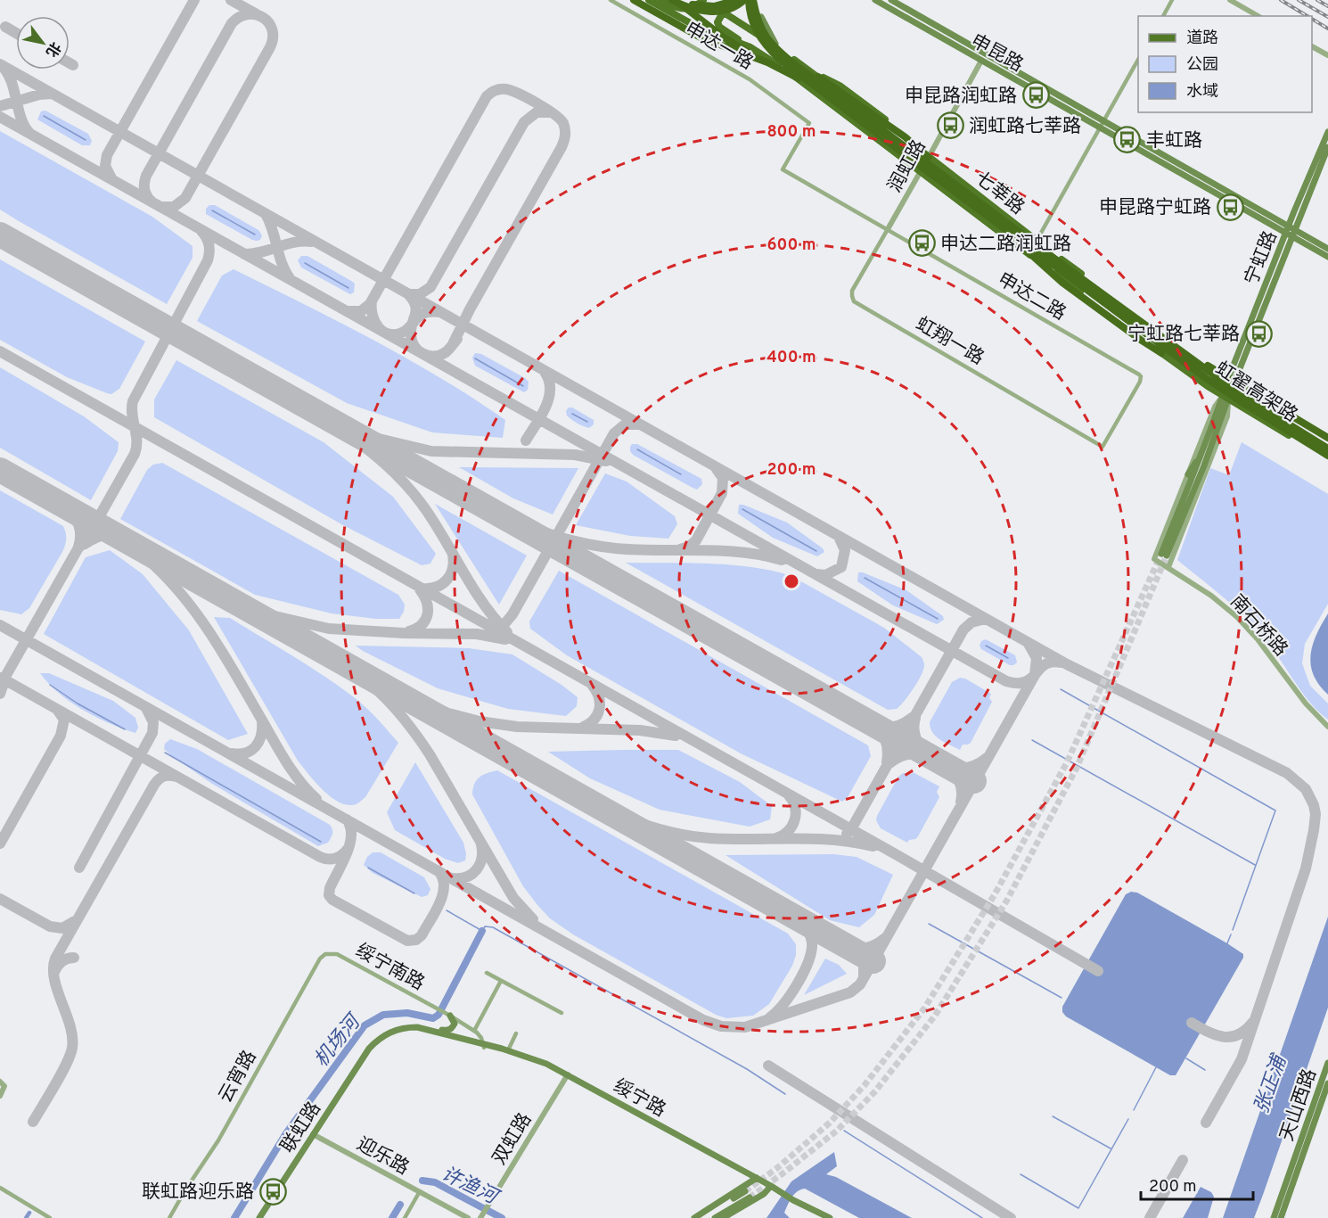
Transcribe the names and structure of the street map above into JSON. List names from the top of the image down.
{
  "streets": {
    "highway": ["虹翟高架路"],
    "main road": [
      "申昆路",
      "七莘路",
      "宁虹路",
      "绥宁路",
      "天山西路",
      "联虹路"
    ],
    "street": [
      "申达一路",
      "润虹路",
      "申达二路",
      "虹翔一路",
      "南石桥路",
      "绥宁南路",
      "云宵路",
      "双虹路",
      "迎乐路"
    ]
  },
  "crossings": [
    ["申达一路", "申达二路"],
    ["申昆路", "润虹路"],
    ["申昆路", "宁虹路"],
    ["润虹路", "七莘路"],
    ["润虹路", "申达二路"],
    ["润虹路", "虹翔一路"],
    ["七莘路", "宁虹路"],
    ["七莘路", "虹翟高架路"],
    ["宁虹路", "南石桥路"],
    ["申达二路", "虹翔一路"],
    ["绥宁南路", "云宵路"],
    ["绥宁南路", "绥宁路"],
    ["绥宁南路", "联虹路"],
    ["绥宁路", "联虹路"],
    ["绥宁路", "双虹路"],
    ["联虹路", "迎乐路"]
  ],
  "water": ["机场河", "张正浦", "许渔河"],
  "places": {
    "bus stop": [
      "申昆路润虹路",
      "润虹路七莘路",
      "丰虹路",
      "申昆路宁虹路",
      "申达二路润虹路",
      "宁虹路七莘路",
      "联虹路迎乐路"
    ]
  },
  "legend": ["道路", "公园", "水域"],
  "scale_bar": "200 m",
  "north": "bottom right",
  "rings": [
    "800 m",
    "600 m",
    "400 m",
    "200 m"
  ]
}
